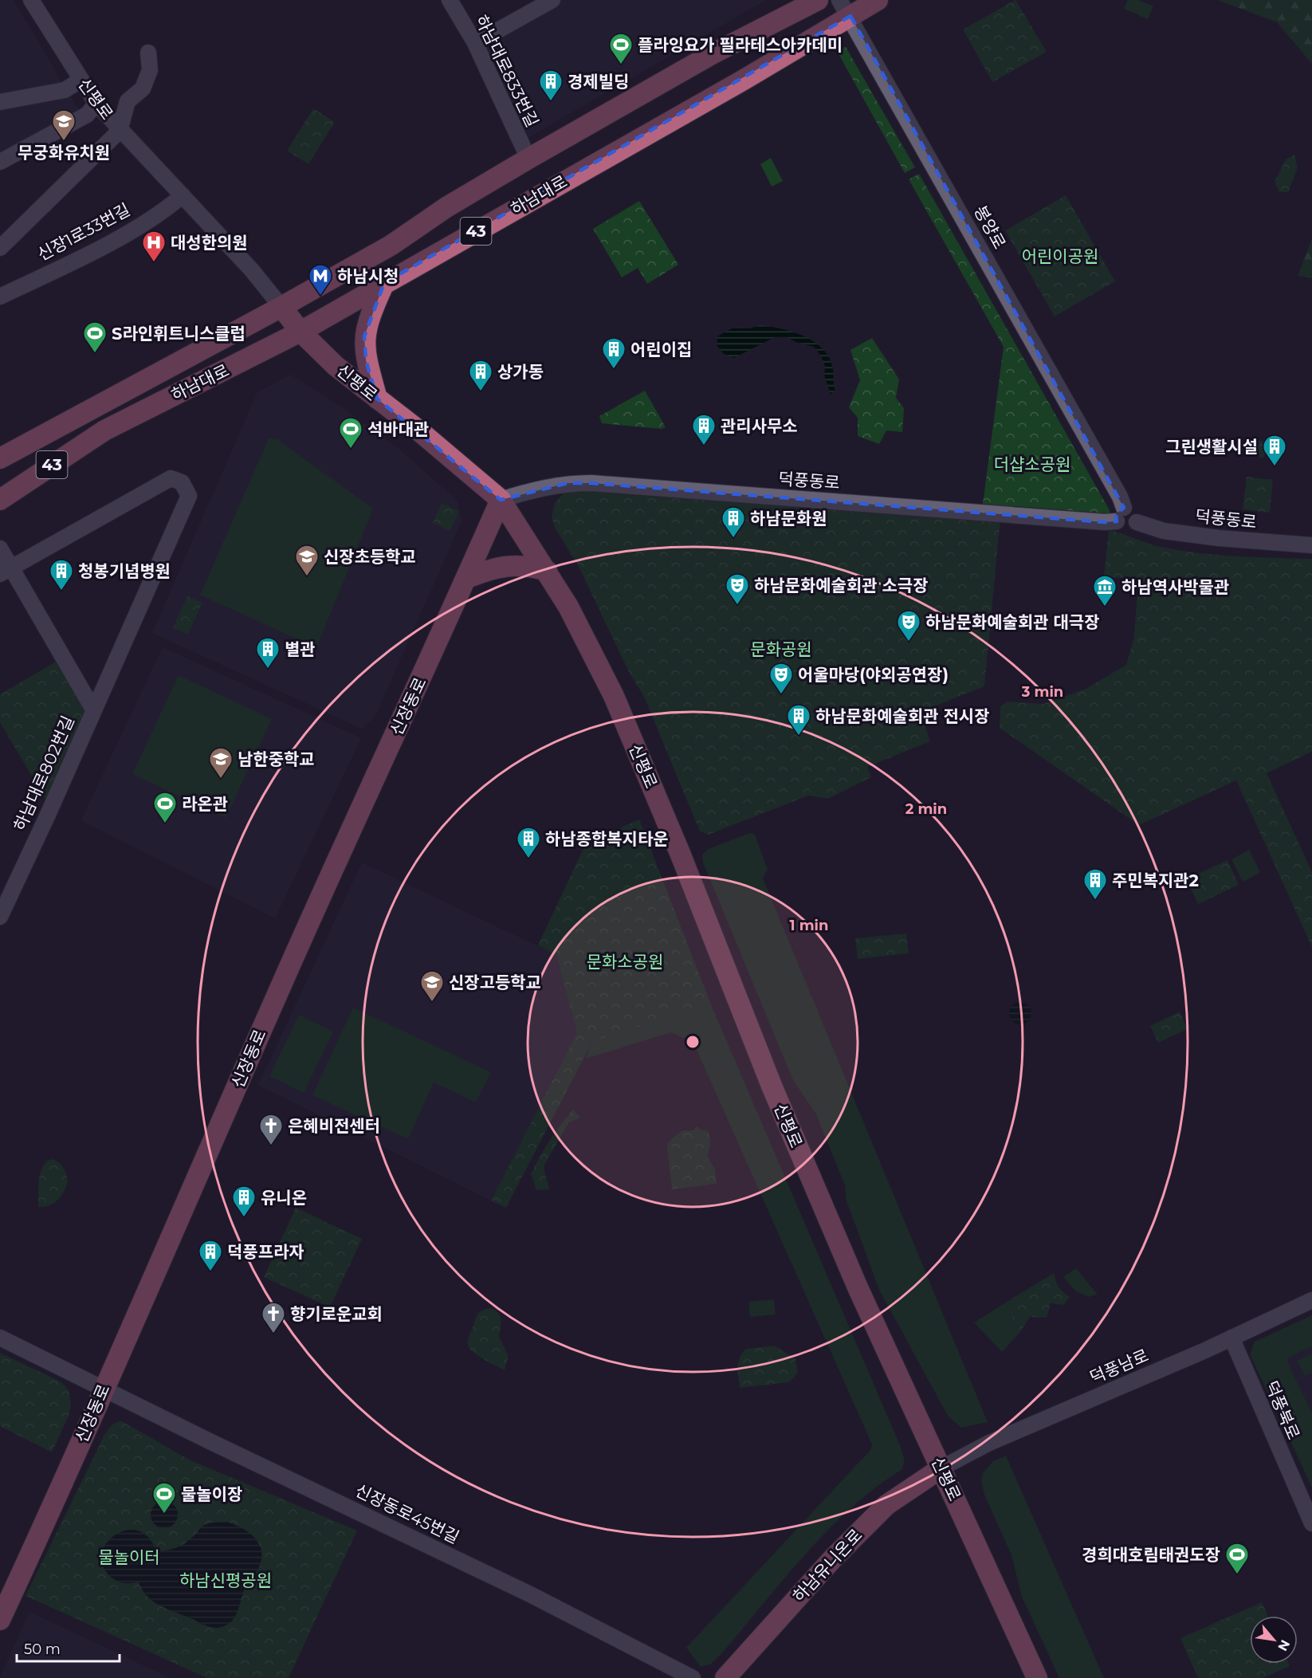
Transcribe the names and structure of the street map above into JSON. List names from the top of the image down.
{
  "streets": {
    "main road": [
      "신평로",
      "하남대로",
      "43",
      "신장동로",
      "하남유니온로"
    ],
    "street": [
      "하남대로833번길",
      "봉양로",
      "신장1로33번길",
      "덕풍동로",
      "하남대로802번길",
      "덕풍남로",
      "덕풍북로",
      "신장동로45번길"
    ]
  },
  "crossings": [
    ["하남대로833번길", "하남대로"],
    ["신평로", "하남대로"],
    ["신평로", "신장1로33번길"],
    ["신평로", "덕풍동로"],
    ["신평로", "신장동로"],
    ["신평로", "덕풍남로"],
    ["신평로", "하남유니온로"],
    ["하남대로", "봉양로"],
    ["봉양로", "덕풍동로"],
    ["덕풍동로", "신장동로"],
    ["신장동로", "신장동로45번길"],
    ["덕풍남로", "덕풍북로"],
    ["덕풍남로", "하남유니온로"]
  ],
  "parks": [
    "어린이공원",
    "더샵소공원",
    "문화공원",
    "문화소공원",
    "물놀이터",
    "하남신평공원"
  ],
  "places": {
    "sports": [
      "플라잉요가 필라테스아카데미",
      "S라인휘트니스클럽",
      "석바대관",
      "라온관",
      "물놀이장",
      "경희대호림태권도장"
    ],
    "building": [
      "경제빌딩",
      "어린이집",
      "상가동",
      "관리사무소",
      "그린생활시설",
      "하남문화원",
      "청봉기념병원",
      "별관",
      "하남문화예술회관 전시장",
      "하남종합복지타운",
      "주민복지관2",
      "유니온",
      "덕풍프라자"
    ],
    "school or university": [
      "무궁화유치원",
      "신장초등학교",
      "남한중학교",
      "신장고등학교"
    ],
    "hospital": ["대성한의원"],
    "metro station": ["하남시청"],
    "theatre": ["하남문화예술회관 소극장", "하남문화예술회관 대극장", "어울마당(야외공연장)"],
    "museum": ["하남역사박물관"],
    "church": ["은혜비전센터", "향기로운교회"]
  },
  "scale_bar": "50 m",
  "north": "bottom right",
  "rings": ["3 min", "2 min", "1 min"]
}
